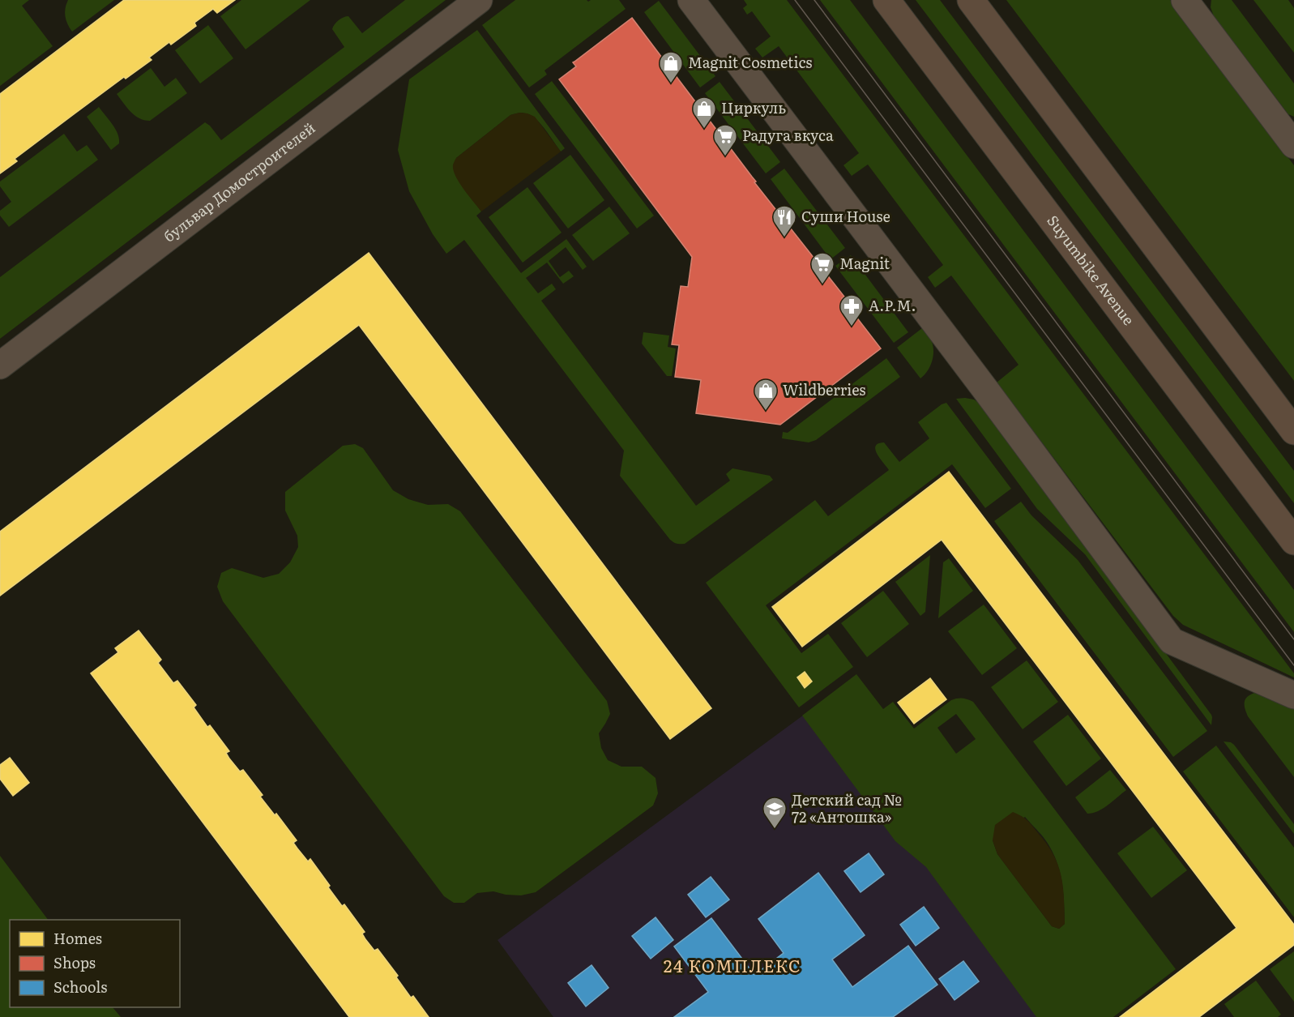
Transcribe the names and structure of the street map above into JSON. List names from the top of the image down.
{
  "streets": {
    "main road": ["Suyumbike Avenue"],
    "street": ["бульвар Домостроителей"]
  },
  "districts": ["24 КОМПЛЕКС"],
  "places": {
    "shop": ["Magnit Cosmetics", "Циркуль", "Wildberries"],
    "supermarket": ["Радуга вкуса", "Magnit"],
    "restaurant": ["Суши House"],
    "pharmacy": ["А.Р.М."],
    "school or university": ["Детский сад № 72 «Антошка»"]
  },
  "legend": ["Homes", "Shops", "Schools"]
}
